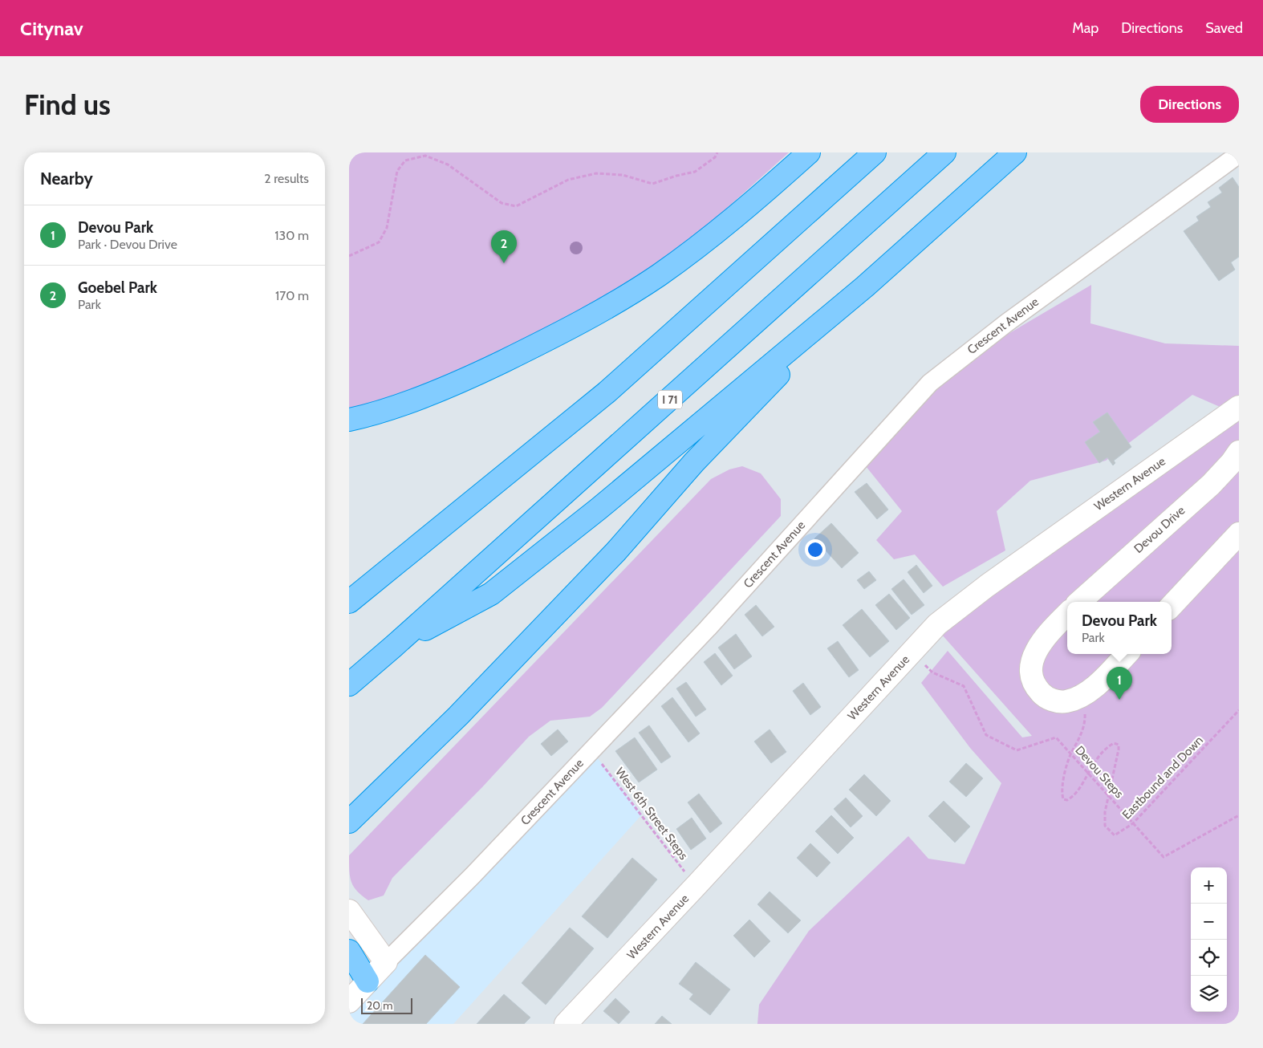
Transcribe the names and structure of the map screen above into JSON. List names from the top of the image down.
{
  "streets": {
    "highway": ["I 71"],
    "street": ["Crescent Avenue", "Western Avenue", "Devou Drive"],
    "path": ["Devou Steps", "Eastbound and Down", "West 6th Street Steps"]
  },
  "crossings": [
    ["Devou Steps", "Eastbound and Down"]
  ],
  "scale_bar": "20 m",
  "page": {
    "header": "Citynav",
    "nav": ["Map", "Directions", "Saved"],
    "buttons": "Directions",
    "title": "Find us",
    "heading": ["Nearby", "2 results"],
    "list": [
      {
        "mark": "1",
        "name": "Devou Park",
        "note": "Park · Devou Drive",
        "value": "130 m"
      },
      {
        "mark": "2",
        "name": "Goebel Park",
        "note": "Park",
        "value": "170 m"
      }
    ],
    "pins": ["2", "1"],
    "popup": ["Devou Park", "Park"],
    "map_buttons": ["+", "−"],
    "scale": "20 m"
  }
}
